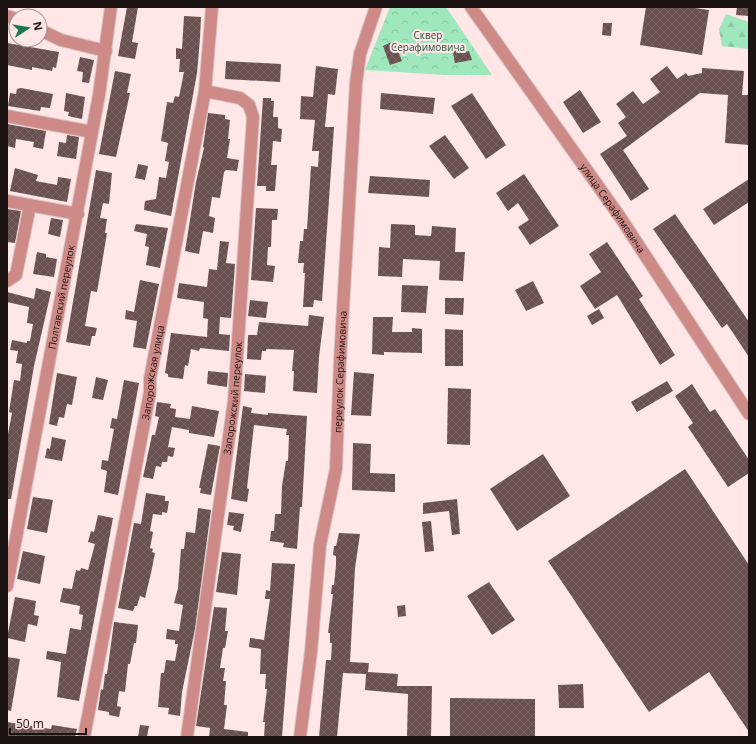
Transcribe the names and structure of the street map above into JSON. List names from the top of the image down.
{
  "streets": {
    "street": [
      "улица Серафимовича",
      "Полтавский переулок",
      "переулок Серафимовича",
      "Запорожская улица",
      "Запорожский переулок"
    ]
  },
  "crossings": [
    ["Запорожская улица", "Запорожский переулок"]
  ],
  "parks": ["Сквер Серафимовича"],
  "scale_bar": "50 m",
  "north": "right"
}
